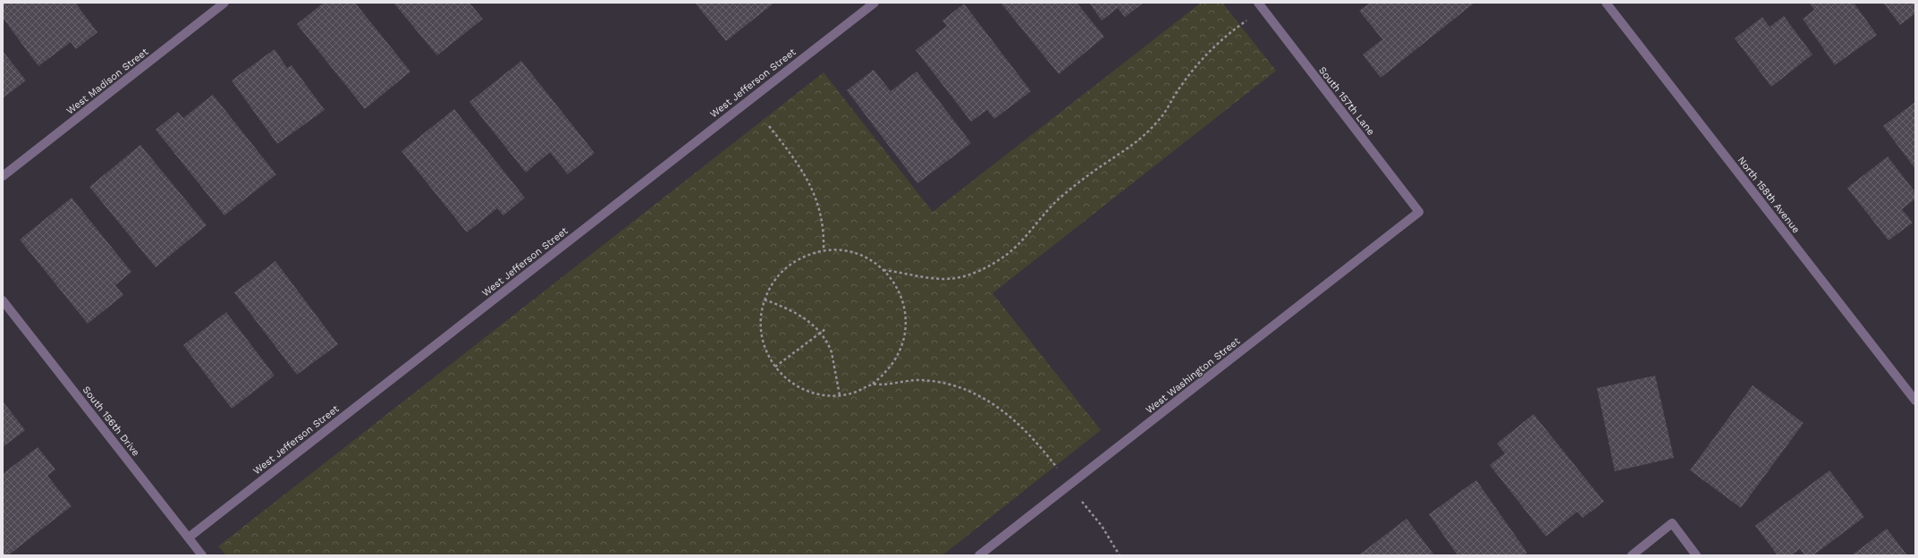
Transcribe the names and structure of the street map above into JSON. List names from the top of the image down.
{
  "streets": {
    "street": [
      "West Madison Street",
      "West Jefferson Street",
      "South 157th Lane",
      "North 158th Avenue",
      "West Washington Street",
      "South 156th Drive"
    ]
  },
  "crossings": [
    ["West Jefferson Street", "South 156th Drive"],
    ["South 157th Lane", "West Washington Street"]
  ]
}
